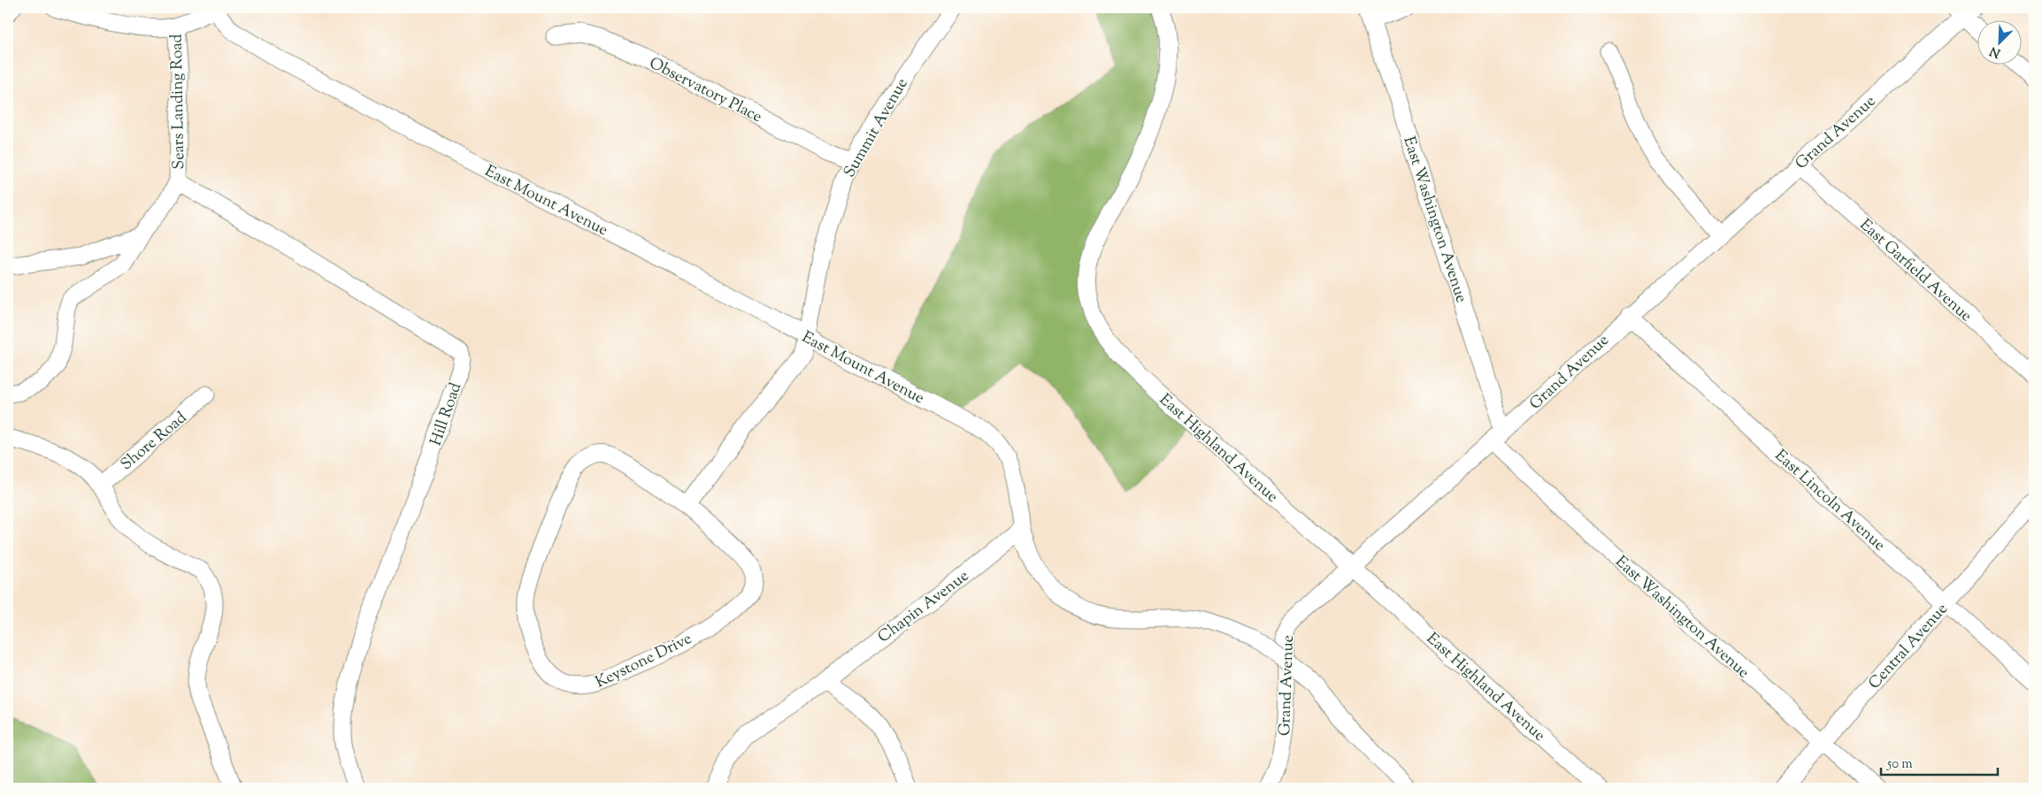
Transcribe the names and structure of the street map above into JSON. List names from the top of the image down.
{
  "streets": {
    "street": [
      "Observatory Place",
      "Sears Landing Road",
      "Summit Avenue",
      "Grand Avenue",
      "East Mount Avenue",
      "East Washington Avenue",
      "East Garfield Avenue",
      "Hill Road",
      "Shore Road",
      "East Highland Avenue",
      "East Lincoln Avenue",
      "Chapin Avenue",
      "Central Avenue",
      "Keystone Drive"
    ]
  },
  "crossings": [
    ["Observatory Place", "Summit Avenue"],
    ["Sears Landing Road", "Hill Road"],
    ["Summit Avenue", "East Mount Avenue"],
    ["Grand Avenue", "East Washington Avenue"],
    ["Grand Avenue", "East Garfield Avenue"],
    ["Grand Avenue", "East Highland Avenue"],
    ["Grand Avenue", "East Lincoln Avenue"],
    ["East Mount Avenue", "Chapin Avenue"],
    ["East Washington Avenue", "Central Avenue"],
    ["East Lincoln Avenue", "Central Avenue"]
  ],
  "scale_bar": "50 m",
  "north": "bottom left"
}
